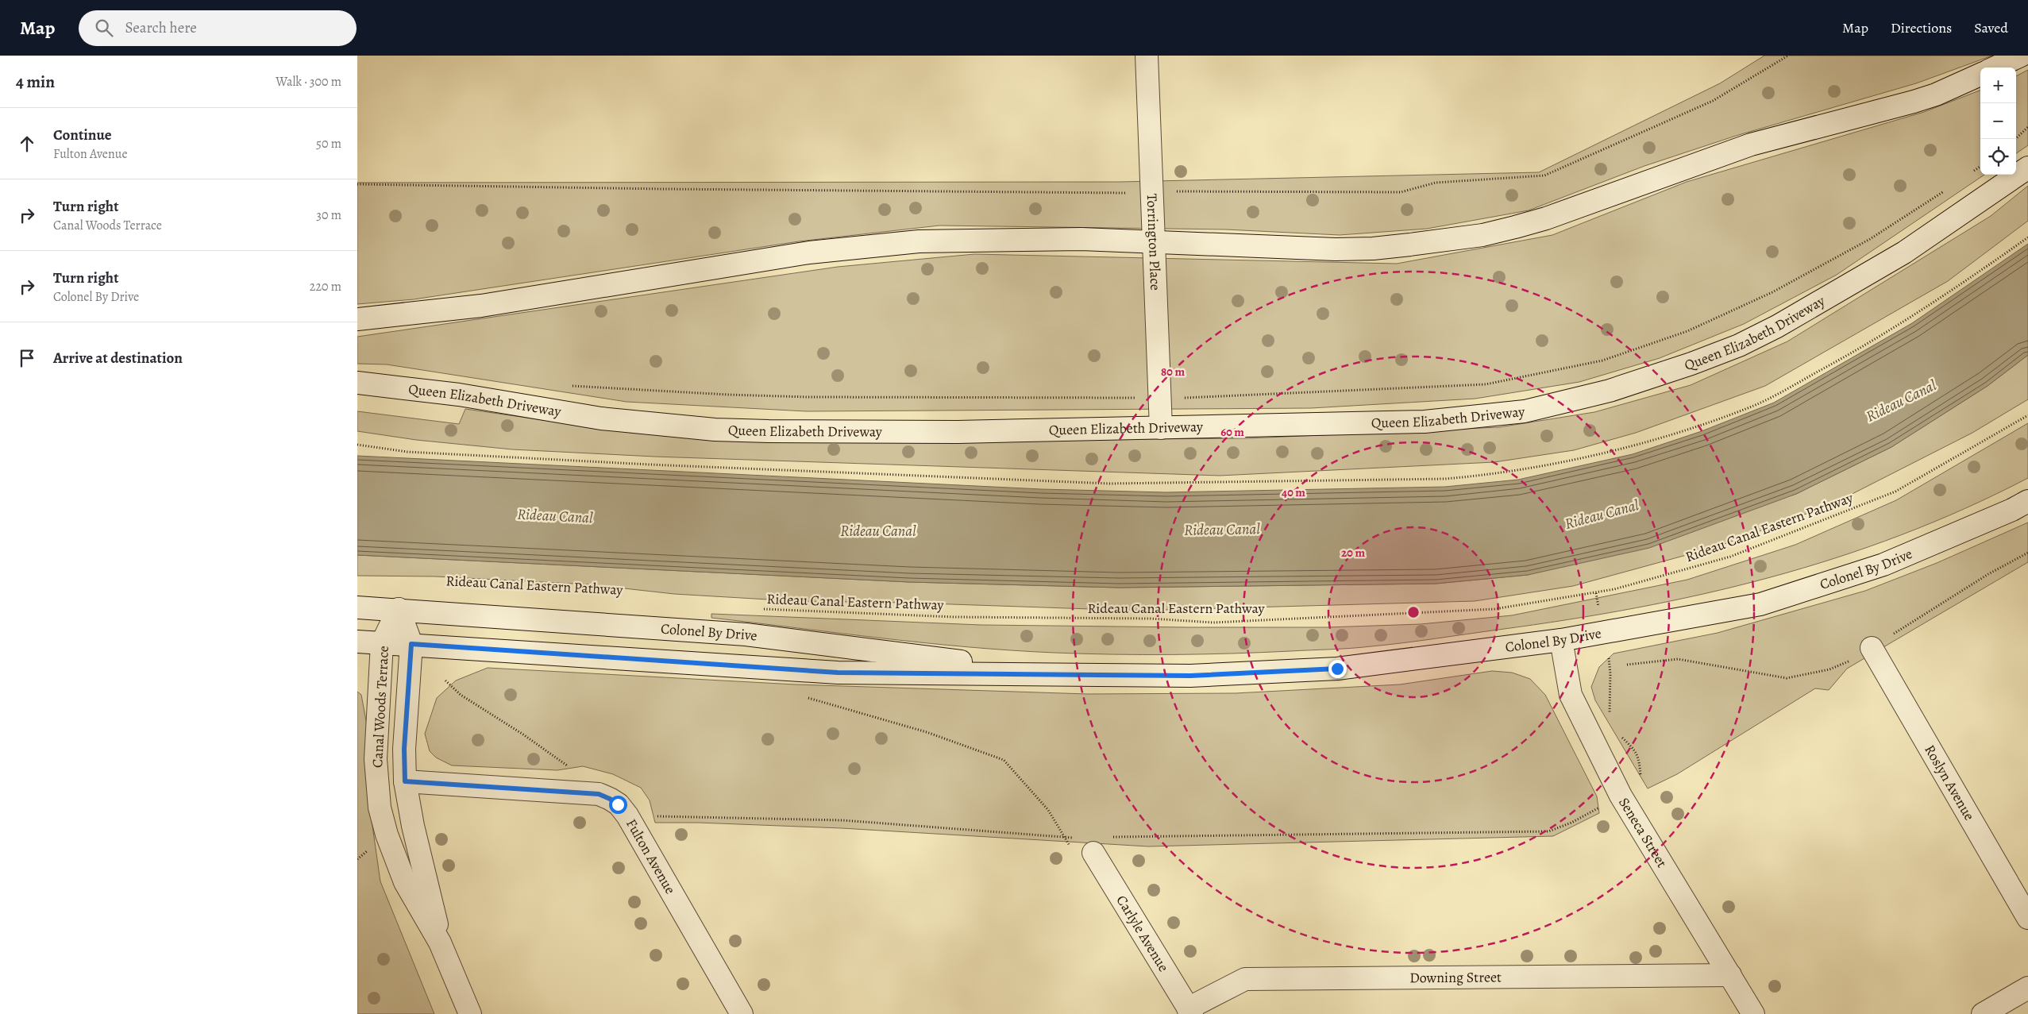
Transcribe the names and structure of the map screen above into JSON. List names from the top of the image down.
{
  "streets": {
    "main road": [
      "Torrington Place",
      "Queen Elizabeth Driveway",
      "Colonel By Drive",
      "Canal Woods Terrace",
      "Roslyn Avenue",
      "Seneca Street",
      "Fulton Avenue",
      "Carlyle Avenue",
      "Downing Street"
    ],
    "path": ["Rideau Canal Eastern Pathway"]
  },
  "crossings": [
    ["Torrington Place", "Queen Elizabeth Driveway"],
    ["Colonel By Drive", "Canal Woods Terrace"],
    ["Colonel By Drive", "Seneca Street"],
    ["Canal Woods Terrace", "Fulton Avenue"],
    ["Seneca Street", "Downing Street"],
    ["Carlyle Avenue", "Downing Street"]
  ],
  "water": ["Rideau Canal"],
  "page": {
    "header": "Map",
    "search": "Search here",
    "nav": ["Map", "Directions", "Saved"],
    "heading": ["4 min", "Walk · 300 m"],
    "map_buttons": ["+", "−"],
    "list": [
      ["Continue", "Fulton Avenue", "50 m"],
      ["Turn right", "Canal Woods Terrace", "30 m"],
      ["Turn right", "Colonel By Drive", "220 m"],
      "Arrive at destination"
    ]
  },
  "rings": [
    "80 m",
    "60 m",
    "40 m",
    "20 m"
  ]
}
